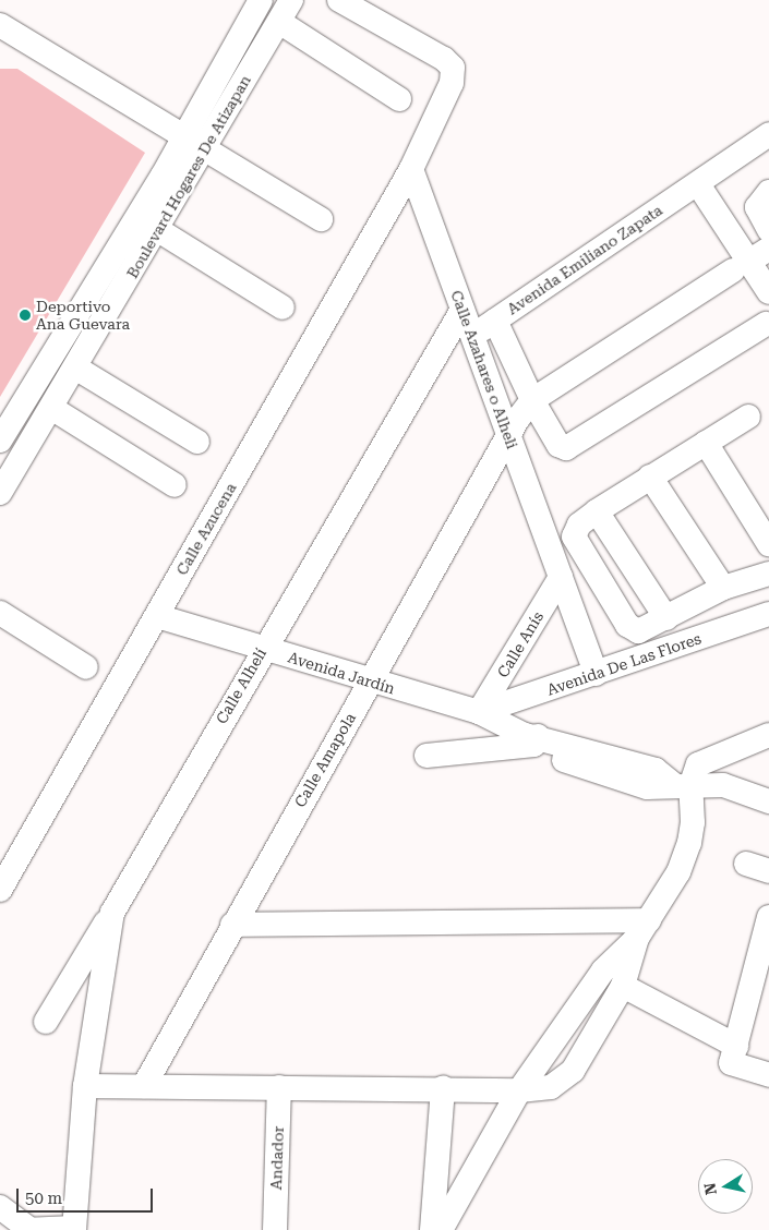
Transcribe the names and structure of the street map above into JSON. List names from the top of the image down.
{
  "streets": {
    "street": [
      "Boulevard Hogares De Atizapan",
      "Avenida Emiliano Zapata",
      "Calle Azahares o Alheli",
      "Calle Azucena",
      "Calle Anís",
      "Avenida De Las Flores",
      "Avenida Jardín",
      "Calle Alhelí",
      "Calle Amapola",
      "Andador"
    ]
  },
  "crossings": [
    ["Avenida Emiliano Zapata", "Calle Azahares o Alheli"],
    ["Calle Azahares o Alheli", "Calle Azucena"],
    ["Calle Azahares o Alheli", "Calle Anís"],
    ["Calle Azahares o Alheli", "Avenida De Las Flores"],
    ["Calle Azahares o Alheli", "Calle Alhelí"],
    ["Calle Azahares o Alheli", "Calle Amapola"],
    ["Calle Azucena", "Avenida Jardín"],
    ["Calle Anís", "Avenida De Las Flores"],
    ["Calle Anís", "Avenida Jardín"],
    ["Avenida De Las Flores", "Avenida Jardín"],
    ["Avenida Jardín", "Calle Alhelí"],
    ["Avenida Jardín", "Calle Amapola"]
  ],
  "places": ["Deportivo Ana Guevara"],
  "scale_bar": "50 m",
  "north": "left"
}
